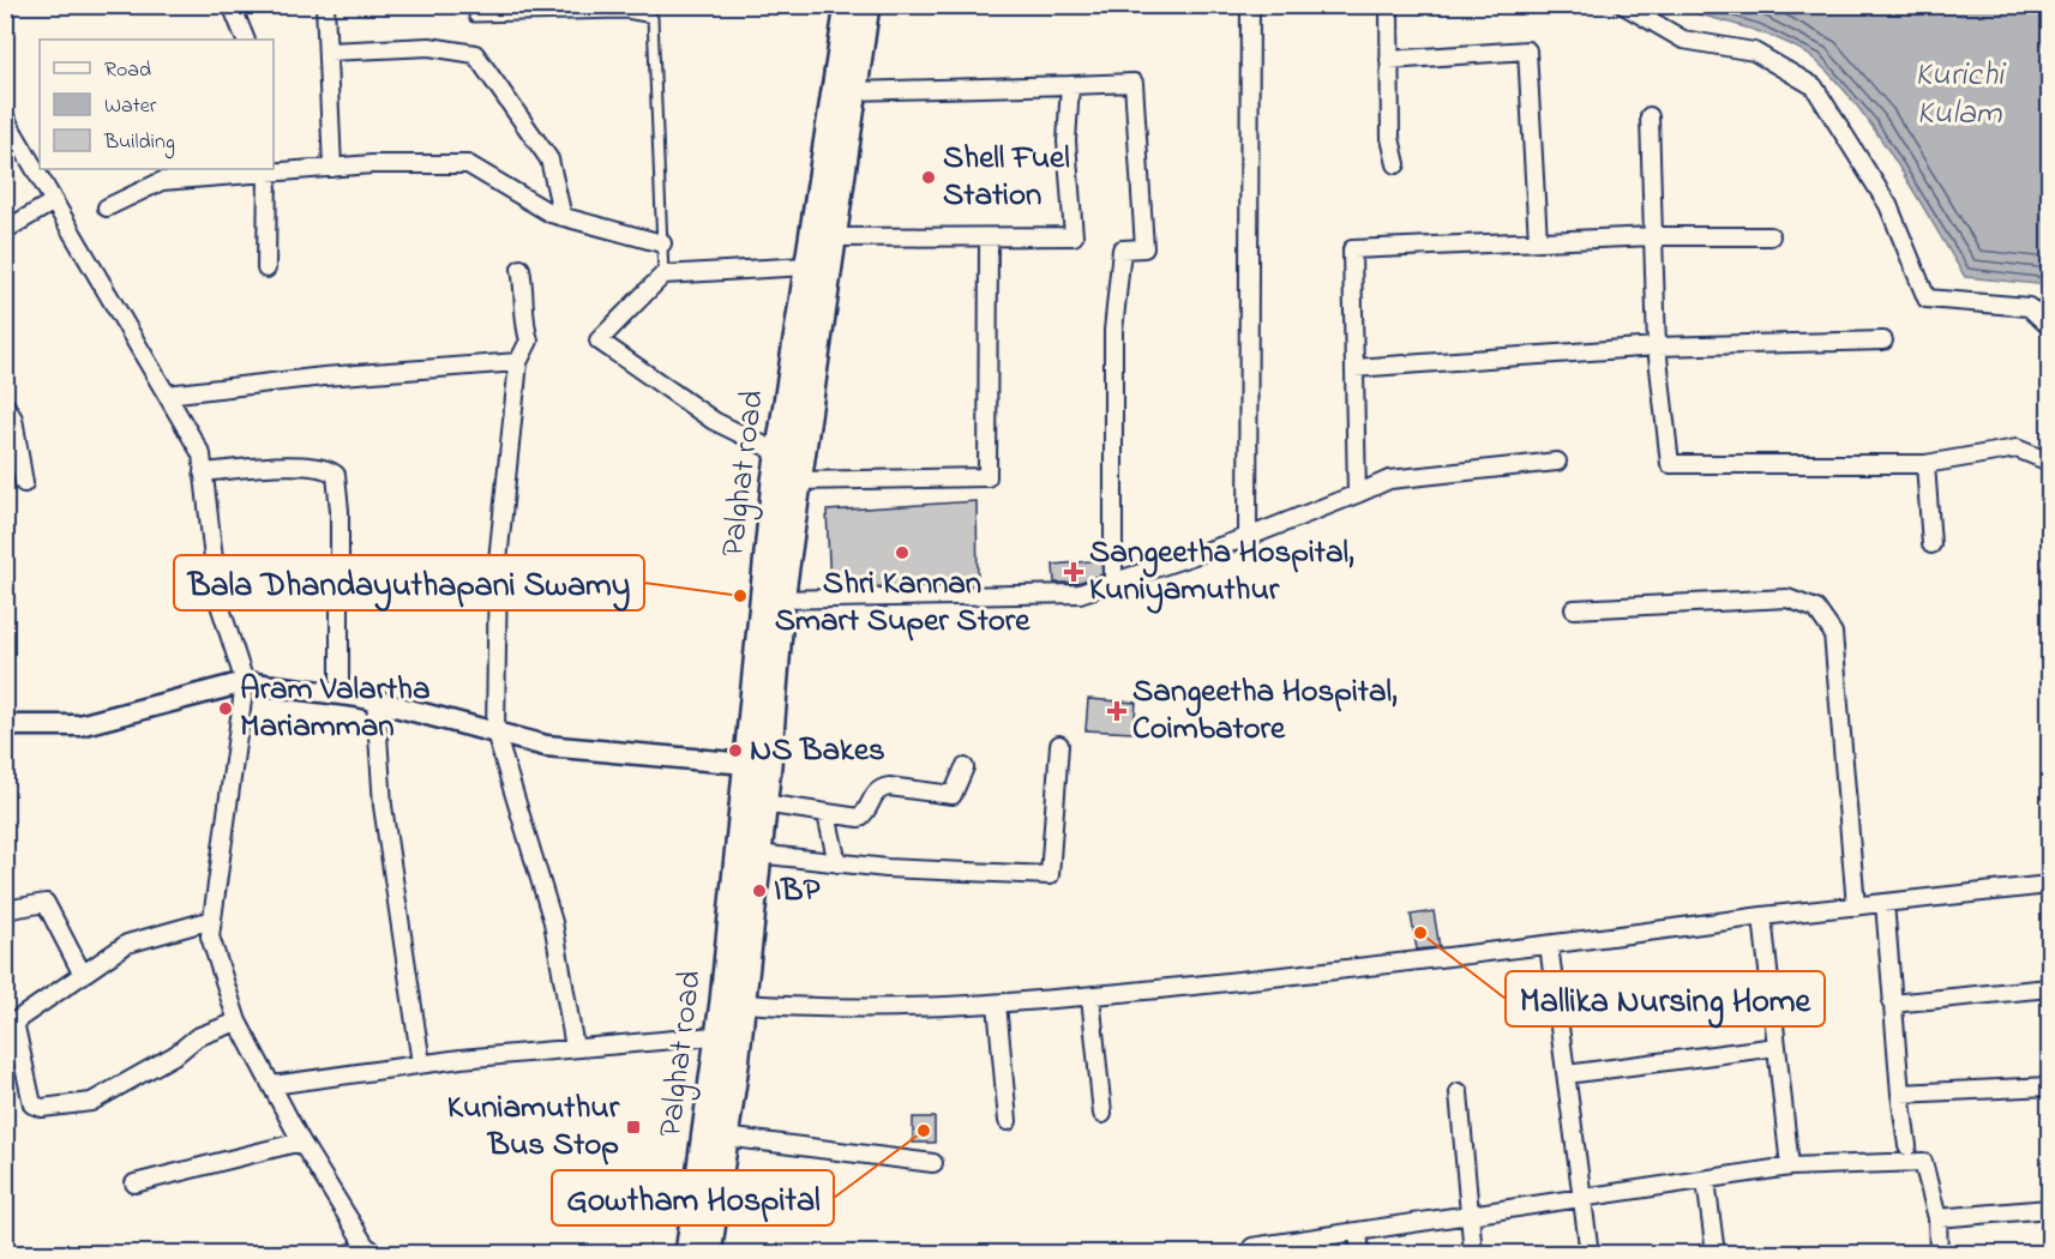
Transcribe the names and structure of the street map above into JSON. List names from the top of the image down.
{
  "streets": {
    "main road": ["Palghat road"]
  },
  "water": ["Kurichi Kulam"],
  "places": {
    "other": [
      "Shell Fuel Station",
      "Shri Kannan Smart Super Store",
      "Bala Dhandayuthapani Swamy",
      "Aram Valartha Mariamman",
      "NS Bakes",
      "IBP",
      "Mallika Nursing Home",
      "Gowtham Hospital"
    ],
    "health": ["Sangeetha Hospital, Kuniyamuthur", "Sangeetha Hospital, Coimbatore"],
    "transit": ["Kuniamuthur Bus Stop"]
  },
  "legend": ["Road", "Water", "Building"]
}
